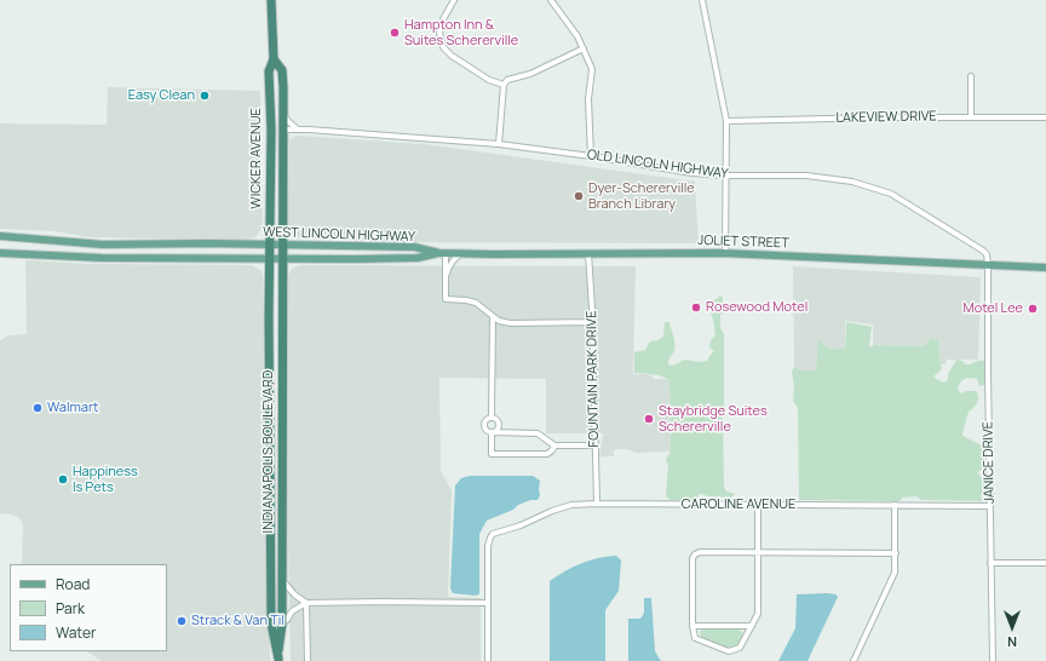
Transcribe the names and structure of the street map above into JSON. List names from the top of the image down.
{
  "streets": {
    "highway": ["WICKER AVENUE", "INDIANAPOLIS BOULEVARD"],
    "main road": ["WEST LINCOLN HIGHWAY", "JOLIET STREET"],
    "street": [
      "LAKEVIEW DRIVE",
      "OLD LINCOLN HIGHWAY",
      "FOUNTAIN PARK DRIVE",
      "JANICE DRIVE",
      "CAROLINE AVENUE"
    ]
  },
  "crossings": [
    ["WICKER AVENUE", "OLD LINCOLN HIGHWAY"],
    ["WICKER AVENUE", "WEST LINCOLN HIGHWAY"],
    ["WICKER AVENUE", "INDIANAPOLIS BOULEVARD"],
    ["OLD LINCOLN HIGHWAY", "JOLIET STREET"],
    ["OLD LINCOLN HIGHWAY", "JANICE DRIVE"],
    ["WEST LINCOLN HIGHWAY", "JOLIET STREET"],
    ["WEST LINCOLN HIGHWAY", "INDIANAPOLIS BOULEVARD"],
    ["JOLIET STREET", "FOUNTAIN PARK DRIVE"],
    ["JOLIET STREET", "JANICE DRIVE"],
    ["FOUNTAIN PARK DRIVE", "CAROLINE AVENUE"],
    ["JANICE DRIVE", "CAROLINE AVENUE"]
  ],
  "places": [
    "Hampton Inn & Suites Schererville",
    "Easy Clean",
    "Dyer-Schererville Branch Library",
    "Rosewood Motel",
    "Motel Lee",
    "Walmart",
    "Staybridge Suites Schererville",
    "Happiness Is Pets",
    "Strack & Van Til"
  ],
  "legend": ["Road", "Park", "Water"],
  "north": "bottom"
}
